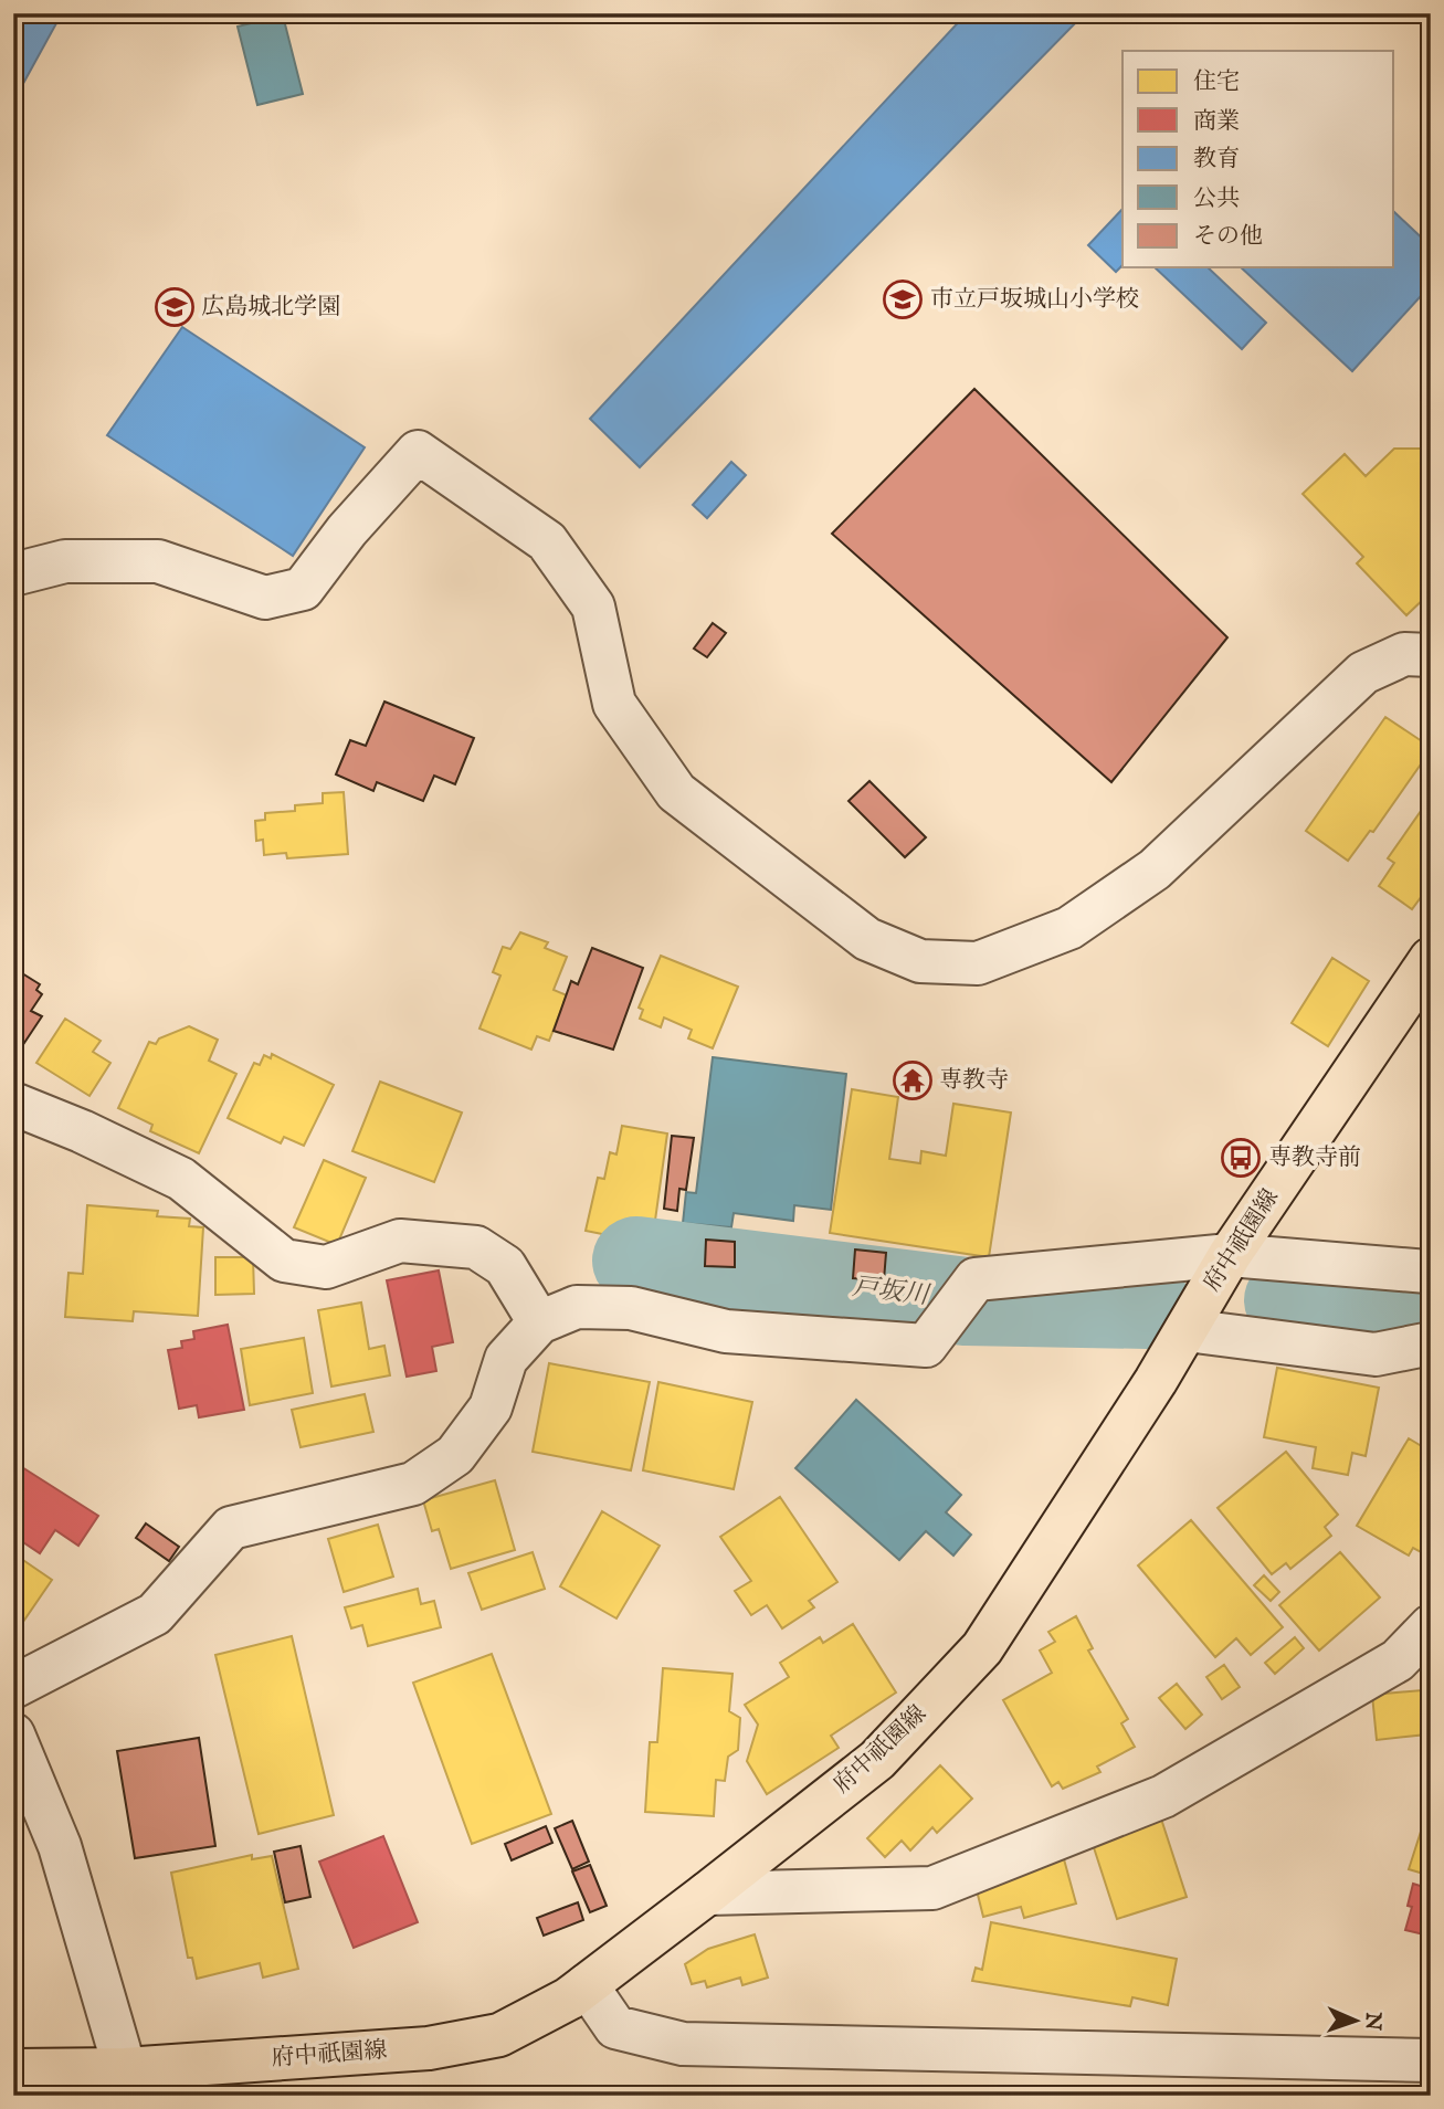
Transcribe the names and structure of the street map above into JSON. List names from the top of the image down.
{
  "streets": {
    "main road": ["府中祇園線"]
  },
  "water": ["戸坂川"],
  "places": {
    "school or university": ["市立戸坂城山小学校", "広島城北学園"],
    "temple": ["専教寺"],
    "bus stop": ["専教寺前"]
  },
  "legend": [
    "住宅",
    "商業",
    "教育",
    "公共",
    "その他"
  ],
  "north": "right"
}
